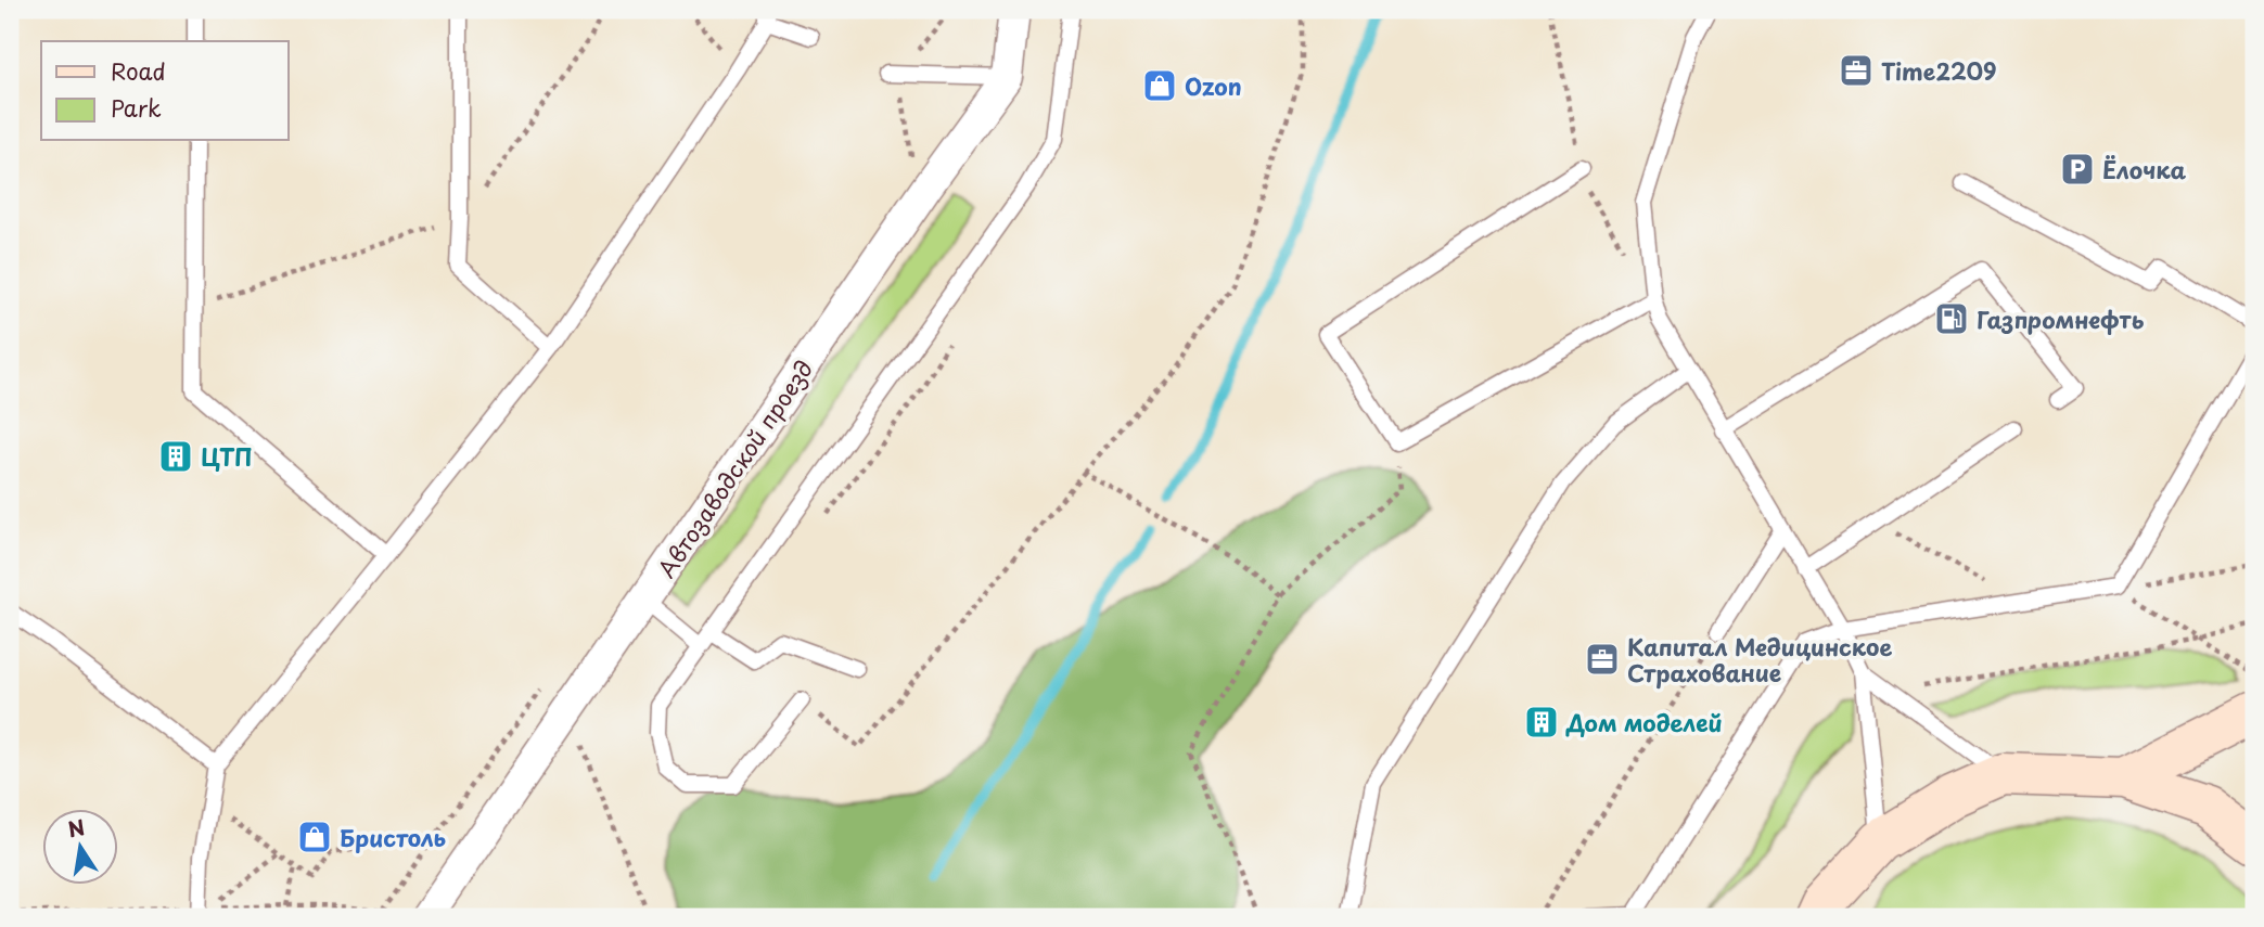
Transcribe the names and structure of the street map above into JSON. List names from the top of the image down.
{
  "streets": {
    "street": ["Автозаводской проезд"]
  },
  "places": {
    "office": ["Time2209", "Капитал Медицинское Страхование"],
    "shop": ["Ozon", "Бристоль"],
    "parking": ["Ёлочка"],
    "fuel station": ["Газпромнефть"],
    "building": ["ЦТП", "Дом моделей"]
  },
  "legend": ["Road", "Park"],
  "north": "top"
}
